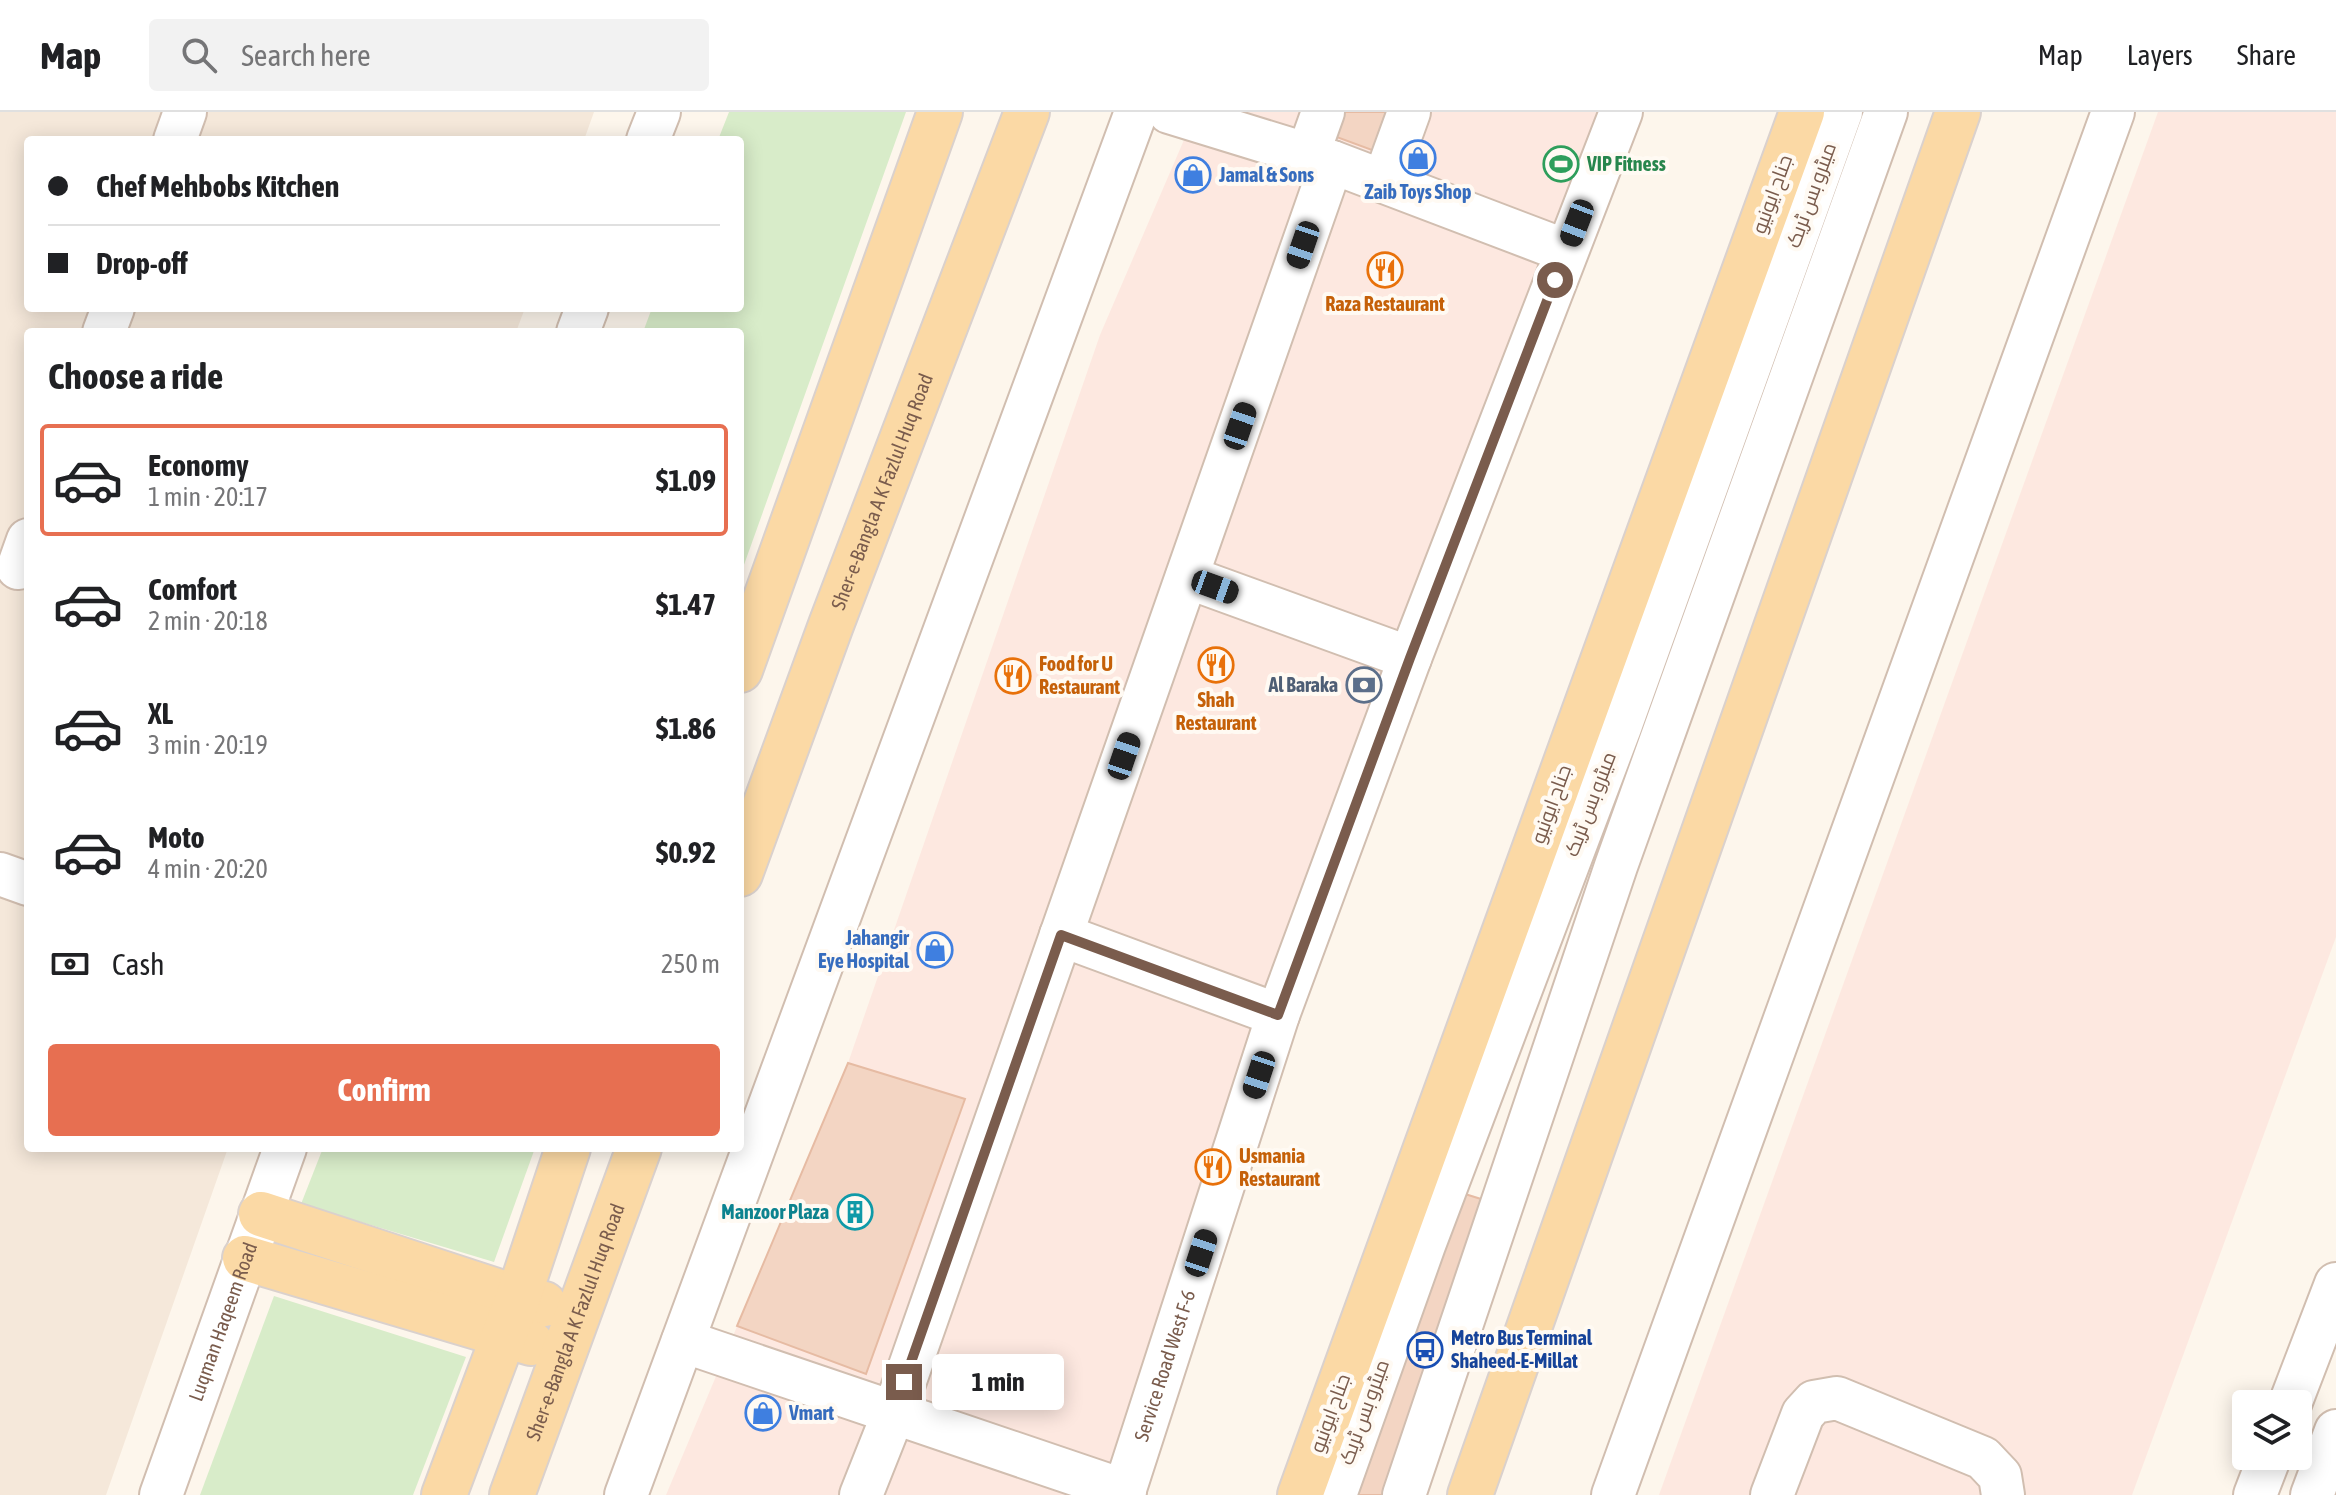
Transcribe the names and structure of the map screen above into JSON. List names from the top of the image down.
{
  "streets": {
    "main road": ["جناح ایونیو", "Sher-e-Bangla A K Fazlul Huq Road"],
    "street": ["میٹرو بس ٹریک", "Luqman Haqeem Road", "Service Road West F-6"]
  },
  "places": {
    "shop": [
      "Zaib Toys Shop",
      "Jamal & Sons",
      "Jahangir Eye Hospital",
      "Vmart"
    ],
    "sports": ["VIP Fitness"],
    "restaurant": [
      "Raza Restaurant",
      "Shah Restaurant",
      "Food for U Restaurant",
      "Usmania Restaurant"
    ],
    "bank": ["Al Baraka"],
    "building": ["Manzoor Plaza"],
    "bus stop": ["Metro Bus Terminal Shaheed-E-Millat"]
  },
  "page": {
    "header": "Map",
    "search": "Search here",
    "nav": ["Map", "Layers", "Share"],
    "banner": ["Chef Mehbobs Kitchen", "Drop-off"],
    "heading": "Choose a ride",
    "list": [
      {
        "name": "Economy",
        "note": "1 min · 20:17",
        "value": "$1.09"
      },
      {
        "name": "Comfort",
        "note": "2 min · 20:18",
        "value": "$1.47"
      },
      {
        "name": "XL",
        "note": "3 min · 20:19",
        "value": "$1.86"
      },
      {
        "name": "Moto",
        "note": "4 min · 20:20",
        "value": "$0.92"
      }
    ],
    "pay": ["Cash", "250 m"],
    "buttons": "Confirm",
    "bubble": "1 min"
  }
}
